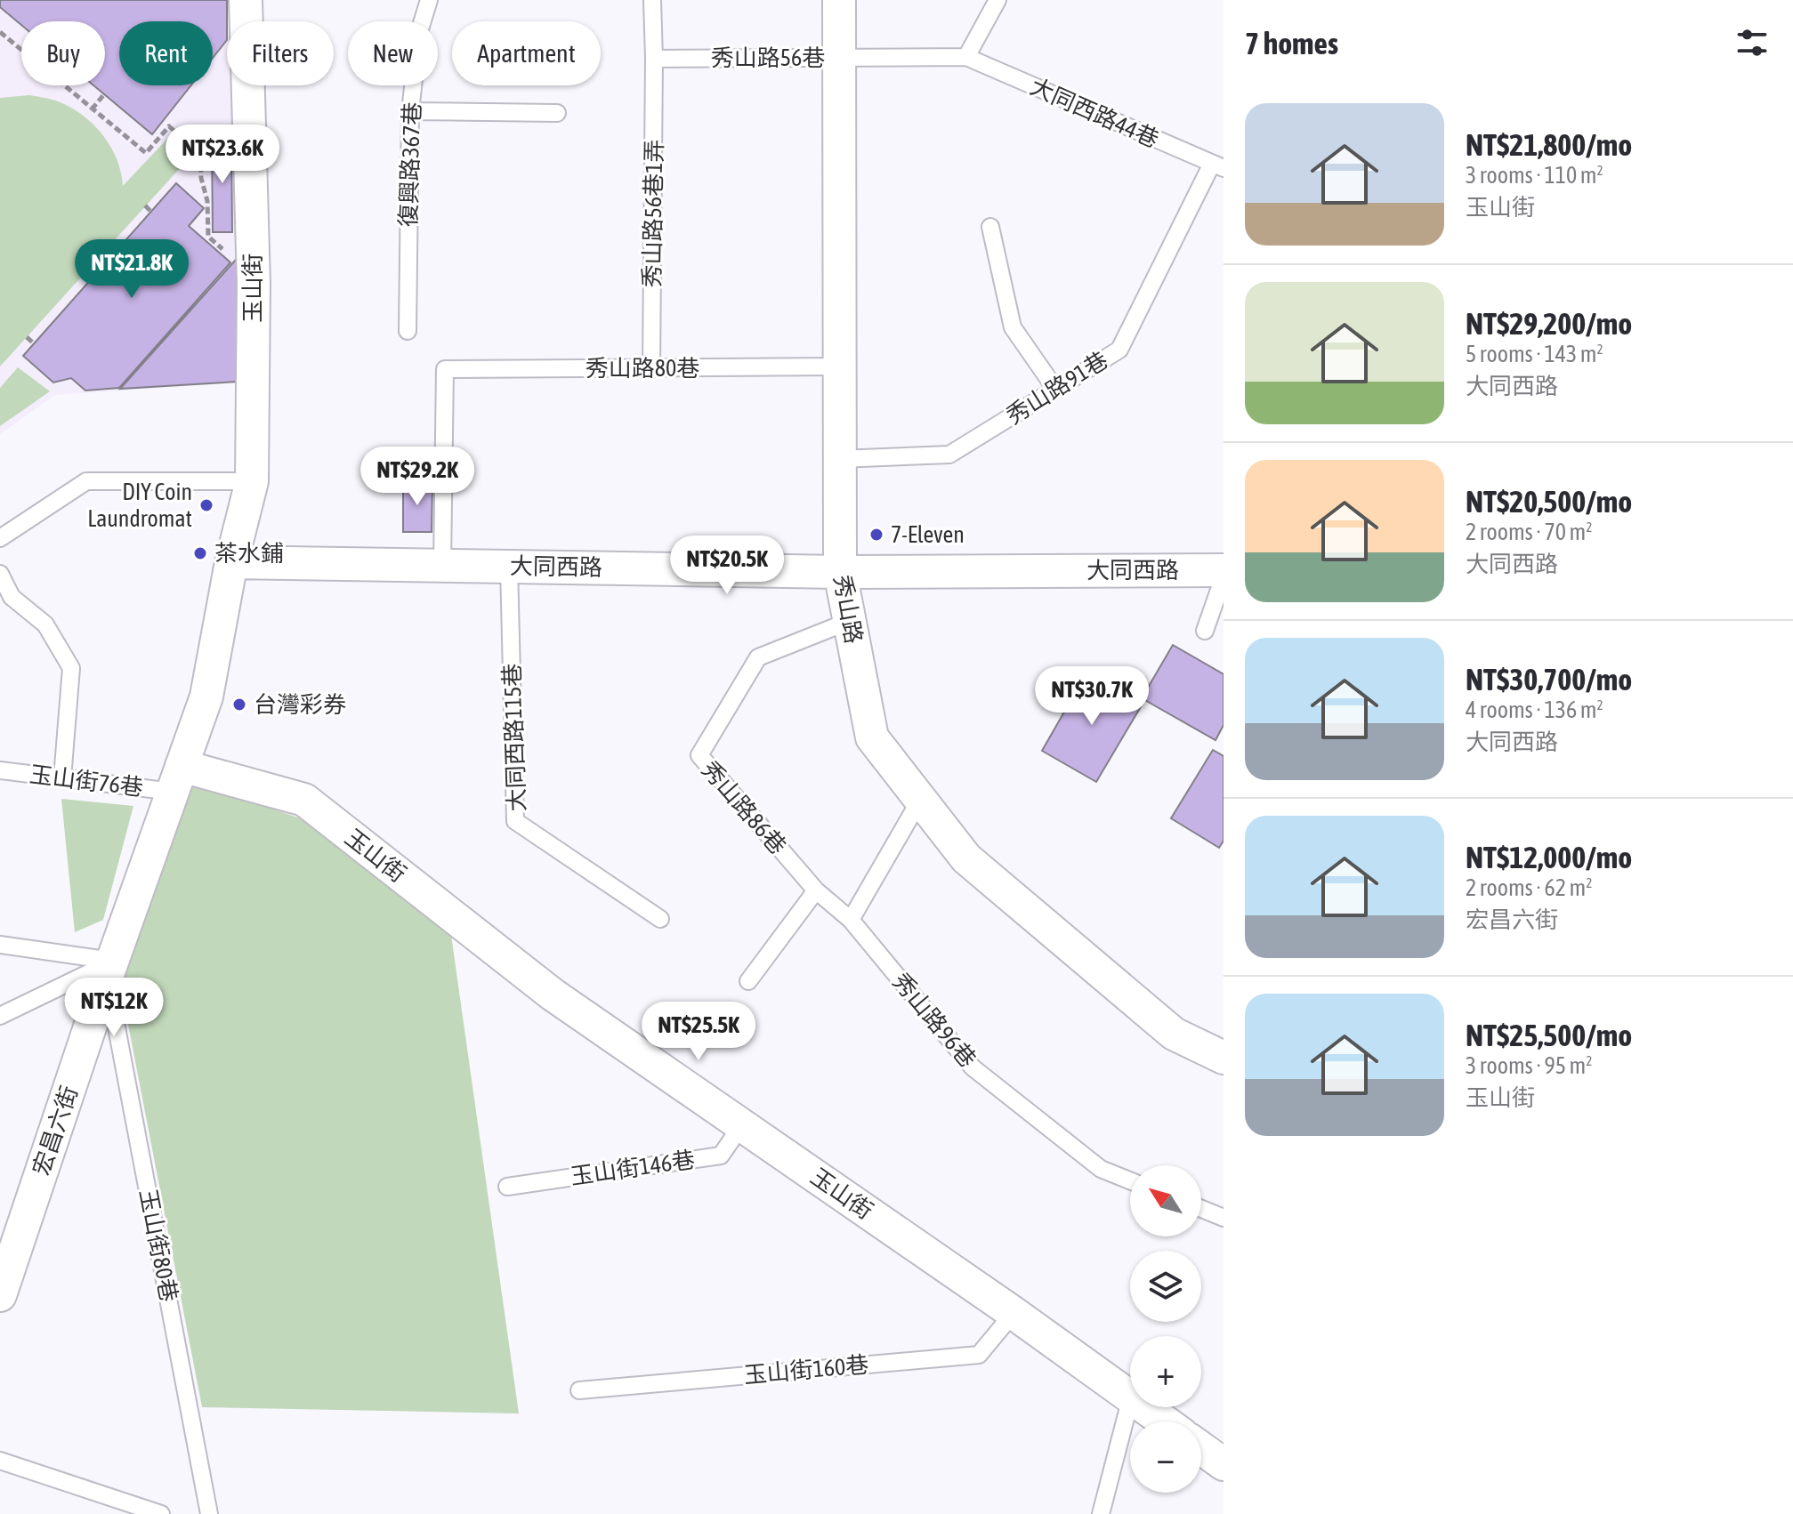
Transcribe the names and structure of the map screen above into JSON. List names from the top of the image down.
{
  "streets": {
    "street": [
      "玉山街",
      "大同西路",
      "秀山路",
      "宏昌六街"
    ],
    "lane": [
      "秀山路56巷",
      "大同西路44巷",
      "復興路367巷",
      "秀山路56巷1弄",
      "秀山路80巷",
      "秀山路91巷",
      "大同西路115巷",
      "玉山街76巷",
      "秀山路86巷",
      "秀山路96巷",
      "玉山街146巷",
      "玉山街80巷",
      "玉山街160巷"
    ]
  },
  "crossings": [
    ["秀山路56巷", "大同西路44巷"],
    ["秀山路56巷", "秀山路56巷1弄"],
    ["秀山路56巷", "秀山路"],
    ["大同西路44巷", "秀山路91巷"],
    ["秀山路56巷1弄", "秀山路80巷"],
    ["玉山街", "大同西路"],
    ["玉山街", "玉山街76巷"],
    ["玉山街", "宏昌六街"],
    ["玉山街", "玉山街146巷"],
    ["玉山街", "玉山街160巷"],
    ["秀山路80巷", "大同西路"],
    ["秀山路80巷", "秀山路"],
    ["秀山路91巷", "秀山路"],
    ["大同西路", "秀山路"],
    ["大同西路", "大同西路115巷"],
    ["秀山路", "秀山路86巷"],
    ["玉山街76巷", "宏昌六街"],
    ["秀山路86巷", "秀山路96巷"],
    ["宏昌六街", "玉山街80巷"]
  ],
  "places": [
    "DIY Coin Laundromat",
    "7-Eleven",
    "茶水鋪",
    "台灣彩券"
  ],
  "north": "top left",
  "page": {
    "heading": "7 homes",
    "chip": [
      "Buy",
      "Rent",
      "Filters",
      "New",
      "Apartment"
    ],
    "list": [
      {
        "name": "NT$21,800/mo",
        "note": "3 rooms · 110 m² · 玉山街"
      },
      {
        "name": "NT$29,200/mo",
        "note": "5 rooms · 143 m² · 大同西路"
      },
      {
        "name": "NT$20,500/mo",
        "note": "2 rooms · 70 m² · 大同西路"
      },
      {
        "name": "NT$30,700/mo",
        "note": "4 rooms · 136 m² · 大同西路"
      },
      {
        "name": "NT$12,000/mo",
        "note": "2 rooms · 62 m² · 宏昌六街"
      },
      {
        "name": "NT$25,500/mo",
        "note": "3 rooms · 95 m² · 玉山街"
      }
    ],
    "price": [
      "NT$23.6K",
      "NT$21.8K",
      "NT$29.2K",
      "NT$20.5K",
      "NT$30.7K",
      "NT$12K",
      "NT$25.5K"
    ],
    "map_buttons": ["+", "−"]
  }
}
